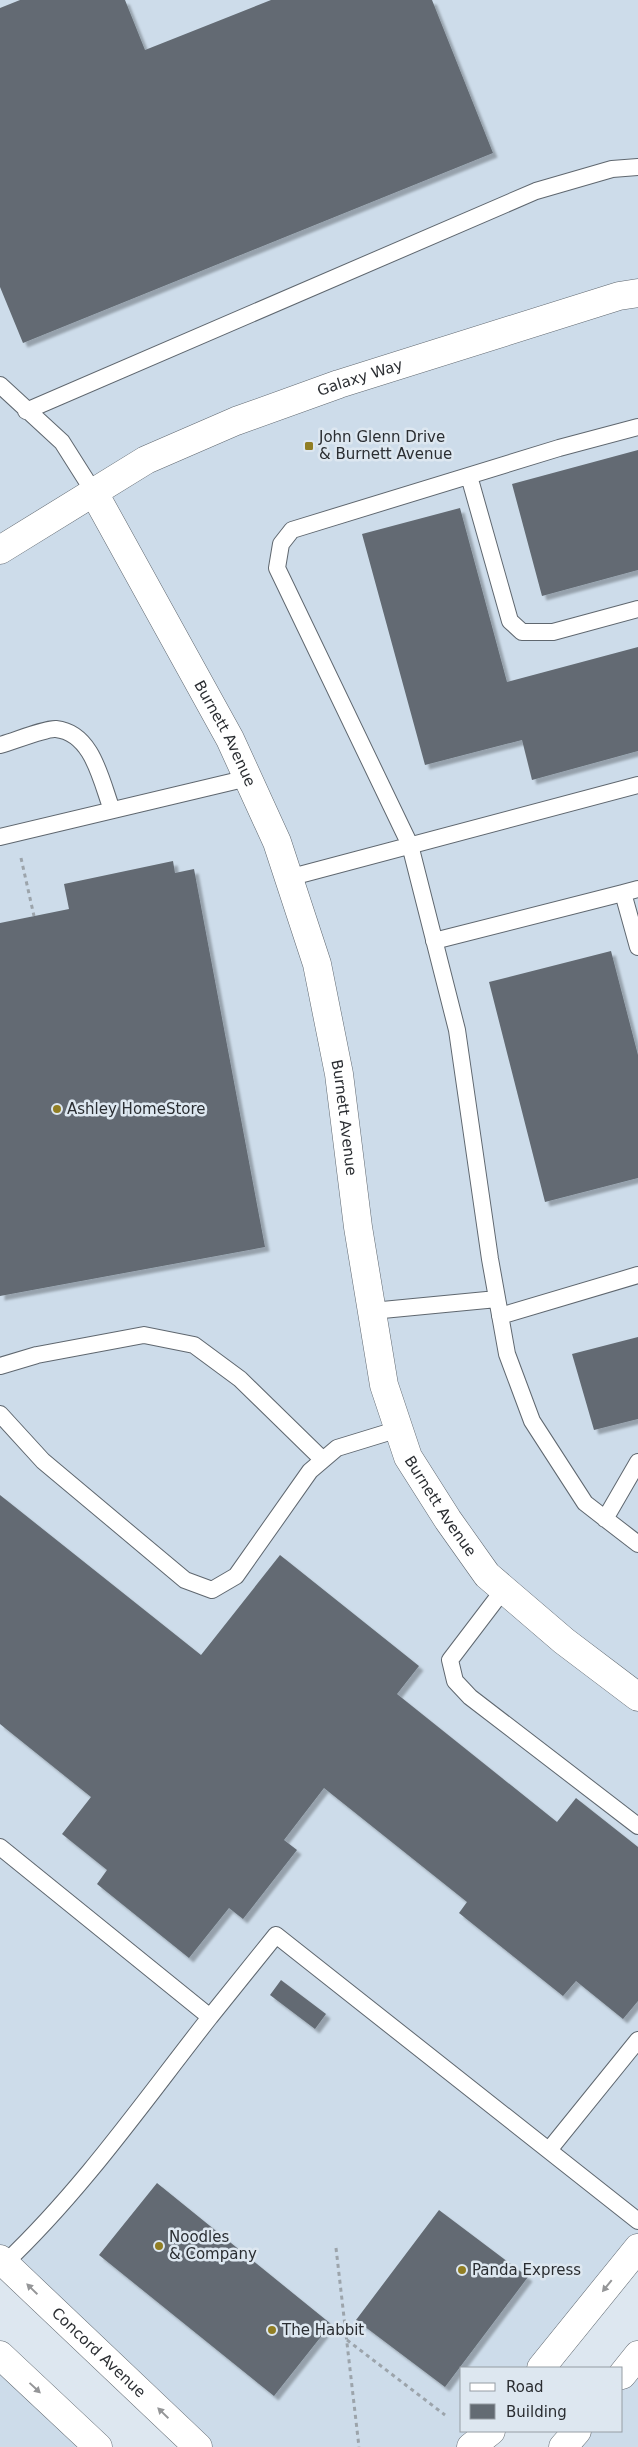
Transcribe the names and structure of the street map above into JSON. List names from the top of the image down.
{
  "streets": {
    "street": ["Galaxy Way", "Burnett Avenue", "Concord Avenue"]
  },
  "crossings": [
    ["Galaxy Way", "Burnett Avenue"]
  ],
  "places": {
    "transit": ["John Glenn Drive & Burnett Avenue"],
    "other": [
      "Ashley HomeStore",
      "Noodles & Company",
      "Panda Express",
      "The Habbit"
    ]
  },
  "legend": ["Road", "Building"]
}
